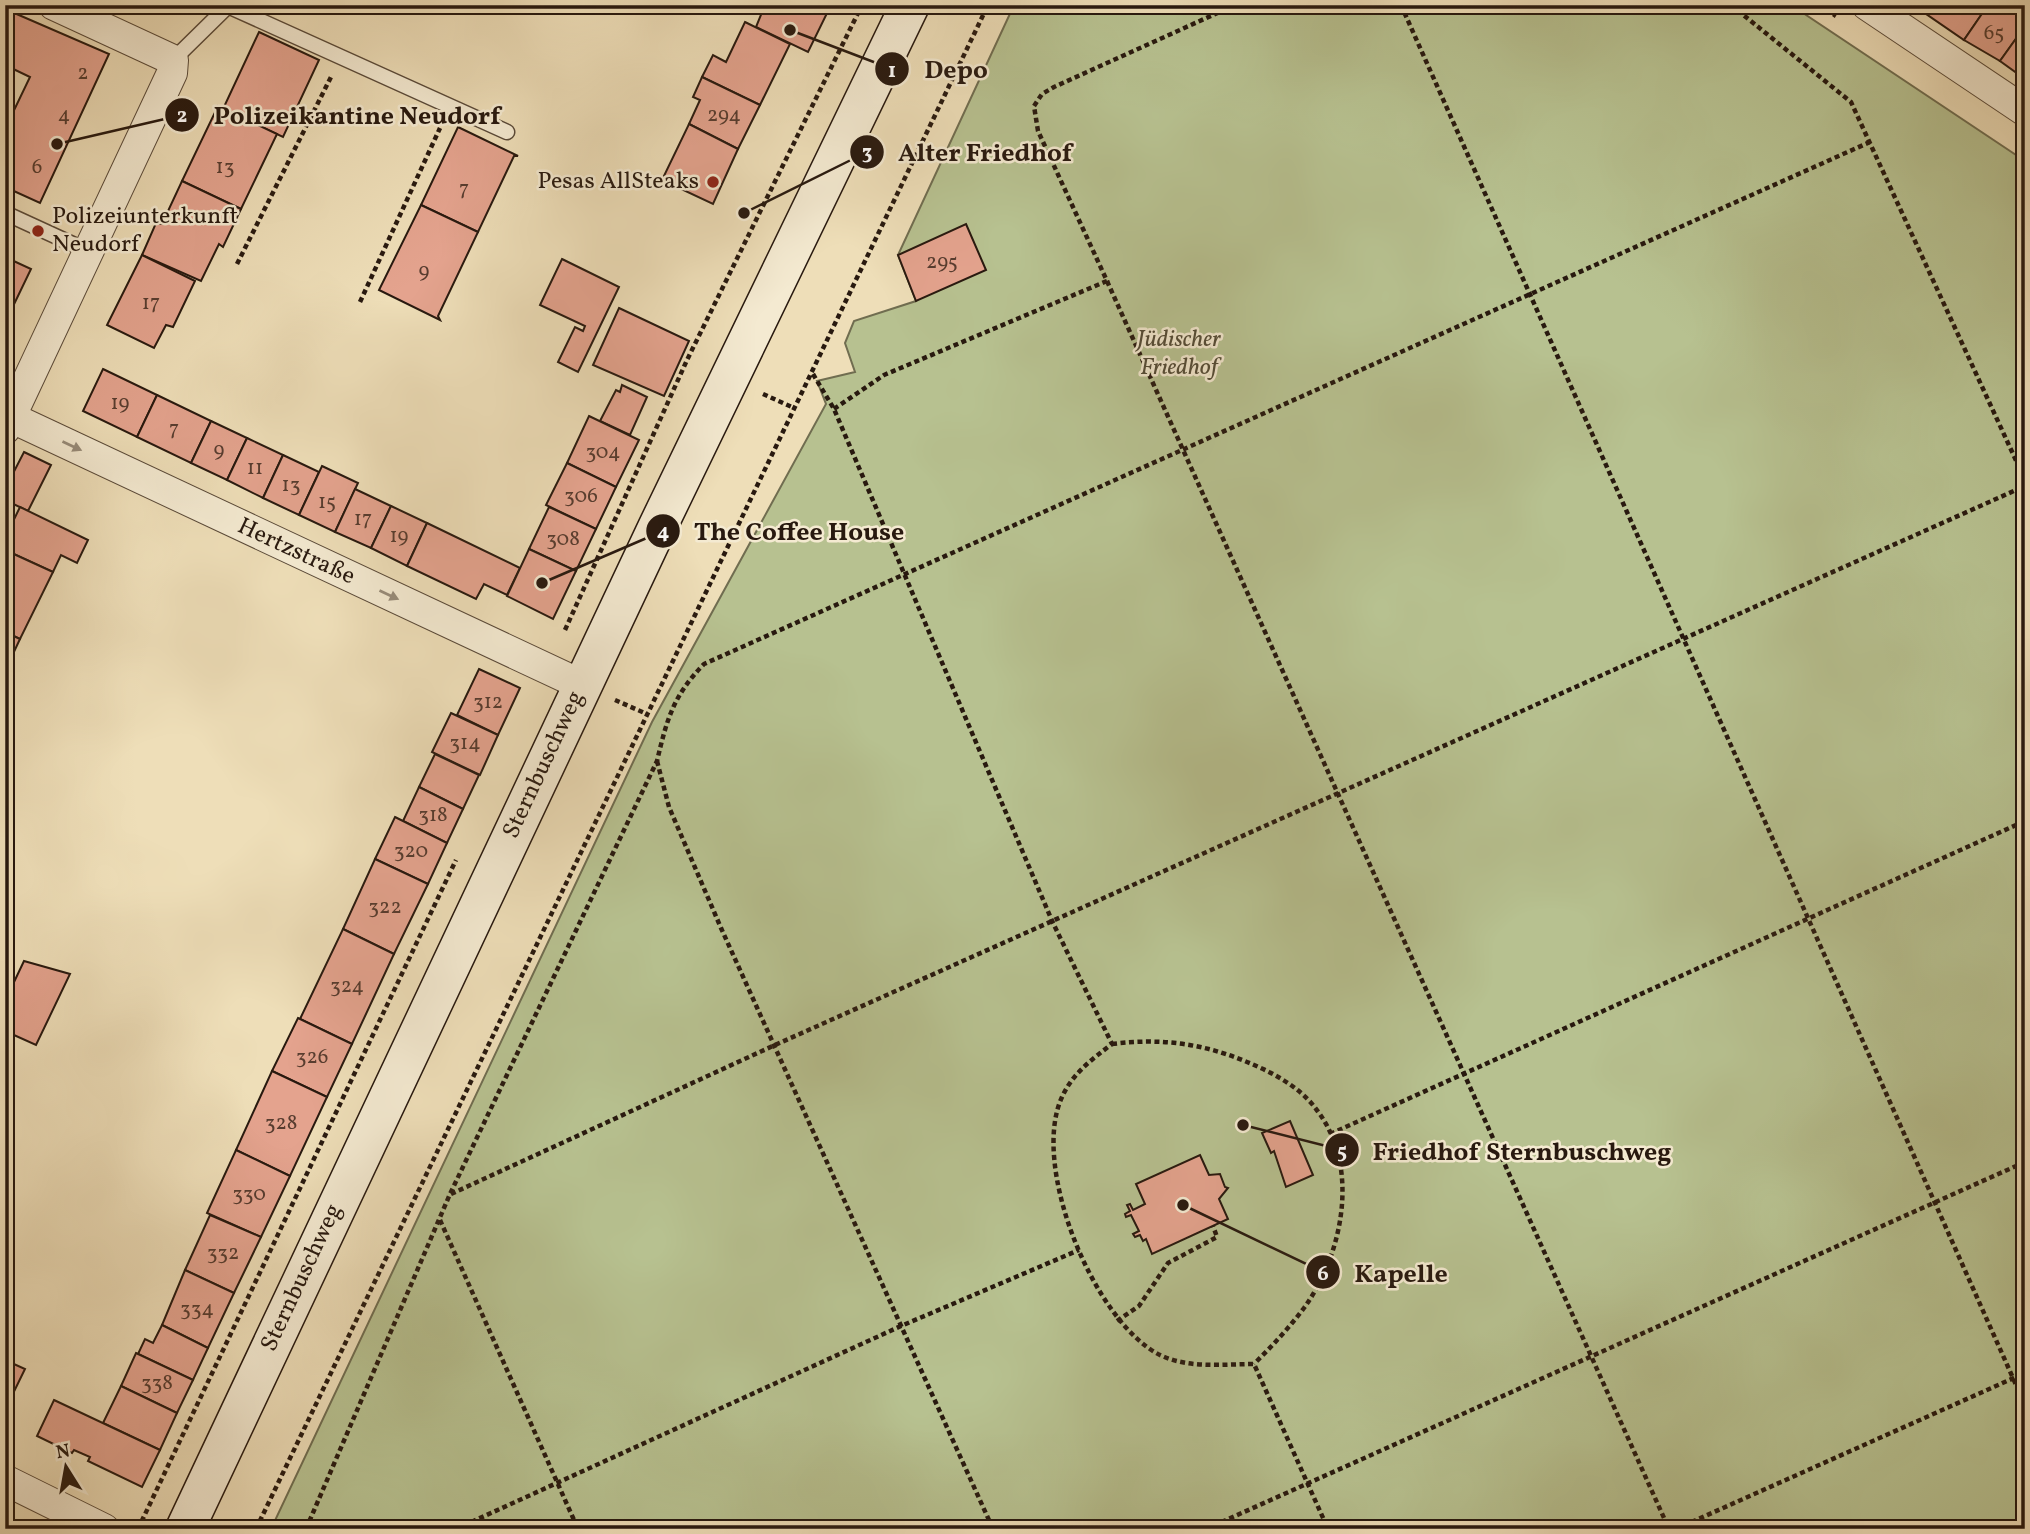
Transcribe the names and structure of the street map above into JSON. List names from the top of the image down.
{
  "streets": {
    "main road": ["Sternbuschweg"],
    "street": ["Hertzstraße"]
  },
  "crossings": [
    ["Hertzstraße", "Sternbuschweg"]
  ],
  "one_way": ["Hertzstraße"],
  "parks": ["Jüdischer Friedhof"],
  "places": [
    "Depo",
    "Polizeikantine Neudorf",
    "Pesas AllSteaks",
    "Alter Friedhof",
    "Polizeiunterkunft Neudorf",
    "The Coffee House",
    "Friedhof Sternbuschweg",
    "Kapelle"
  ],
  "house_numbers": [
    "65",
    "2",
    "4",
    "294",
    "6",
    "13",
    "7",
    "295",
    "9",
    "17",
    "19",
    "7",
    "9",
    "304",
    "11",
    "13",
    "306",
    "15",
    "17",
    "19",
    "308",
    "312",
    "314",
    "318",
    "320",
    "322",
    "324",
    "326",
    "328",
    "330",
    "332",
    "334",
    "338"
  ],
  "north": "top"
}
